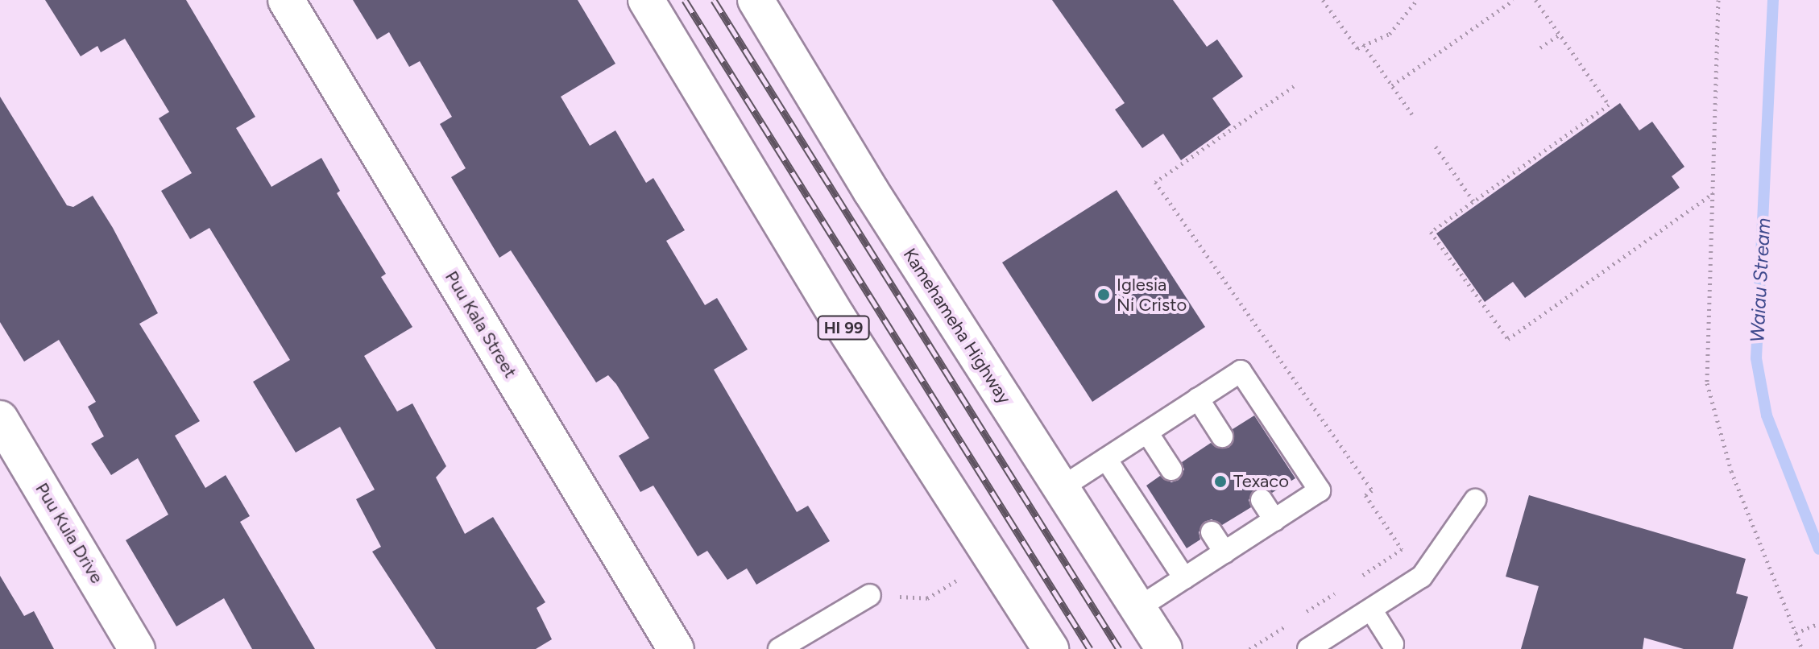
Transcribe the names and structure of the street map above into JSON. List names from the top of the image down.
{
  "streets": {
    "main road": [
      "Puu Kala Street",
      "Kamehameha Highway",
      "HI 99",
      "Puu Kula Drive"
    ]
  },
  "water": ["Waiau Stream"],
  "places": ["Iglesia Ni Cristo", "Texaco"]
}
